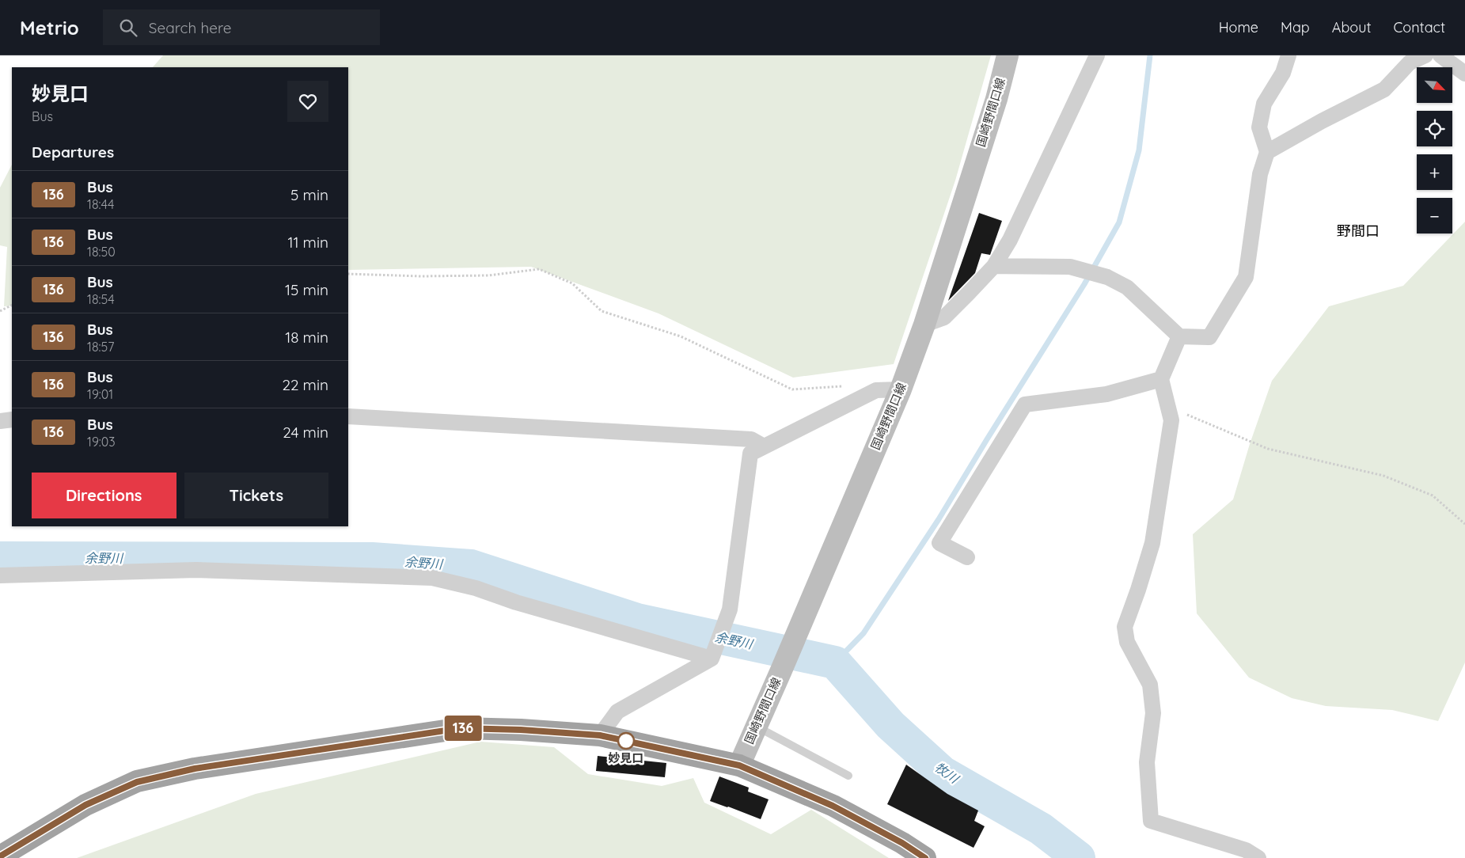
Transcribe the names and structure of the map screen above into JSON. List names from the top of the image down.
{
  "streets": {
    "main road": ["国崎野間口線"]
  },
  "districts": ["野間口"],
  "water": ["余野川", "牧川"],
  "places": ["妙見口"],
  "lines": ["bus line 136"],
  "north": "bottom right",
  "page": {
    "header": "Metrio",
    "search": "Search here",
    "nav": [
      "Home",
      "Map",
      "About",
      "Contact"
    ],
    "on_map": "136",
    "map_buttons": ["+", "−"],
    "heading": [
      ["妙見口", "Bus"],
      "Departures"
    ],
    "list": [
      {
        "mark": "136",
        "name": "Bus",
        "note": "18:44",
        "value": "5 min"
      },
      {
        "mark": "136",
        "name": "Bus",
        "note": "18:50",
        "value": "11 min"
      },
      {
        "mark": "136",
        "name": "Bus",
        "note": "18:54",
        "value": "15 min"
      },
      {
        "mark": "136",
        "name": "Bus",
        "note": "18:57",
        "value": "18 min"
      },
      {
        "mark": "136",
        "name": "Bus",
        "note": "19:01",
        "value": "22 min"
      },
      {
        "mark": "136",
        "name": "Bus",
        "note": "19:03",
        "value": "24 min"
      }
    ],
    "buttons": ["Directions", "Tickets"]
  }
}
